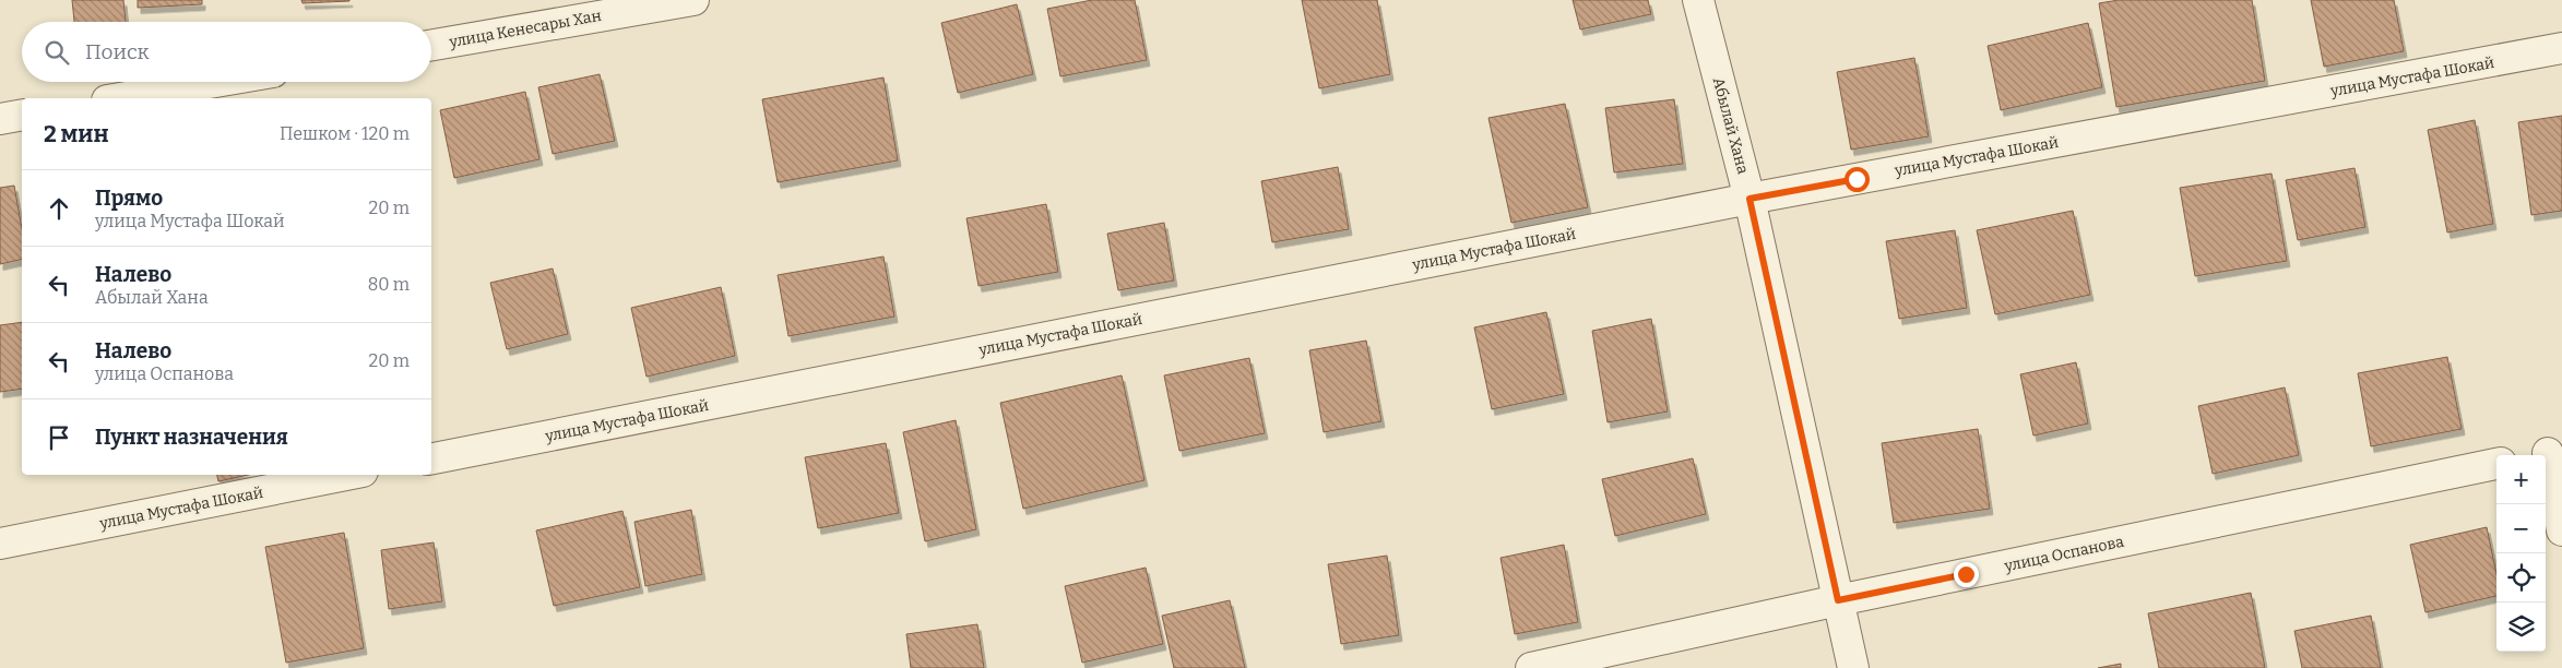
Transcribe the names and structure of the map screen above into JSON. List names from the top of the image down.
{
  "streets": {
    "street": [
      "улица Кенесары Хан",
      "улица Мустафа Шокай",
      "Абылай Хана",
      "улица Оспанова"
    ]
  },
  "crossings": [
    ["улица Мустафа Шокай", "Абылай Хана"],
    ["Абылай Хана", "улица Оспанова"]
  ],
  "page": {
    "search": "Поиск",
    "heading": ["2 мин", "Пешком · 120 m"],
    "list": [
      ["Прямо", "улица Мустафа Шокай", "20 m"],
      ["Налево", "Абылай Хана", "80 m"],
      ["Налево", "улица Оспанова", "20 m"],
      "Пункт назначения"
    ],
    "map_buttons": ["+", "−"]
  }
}
